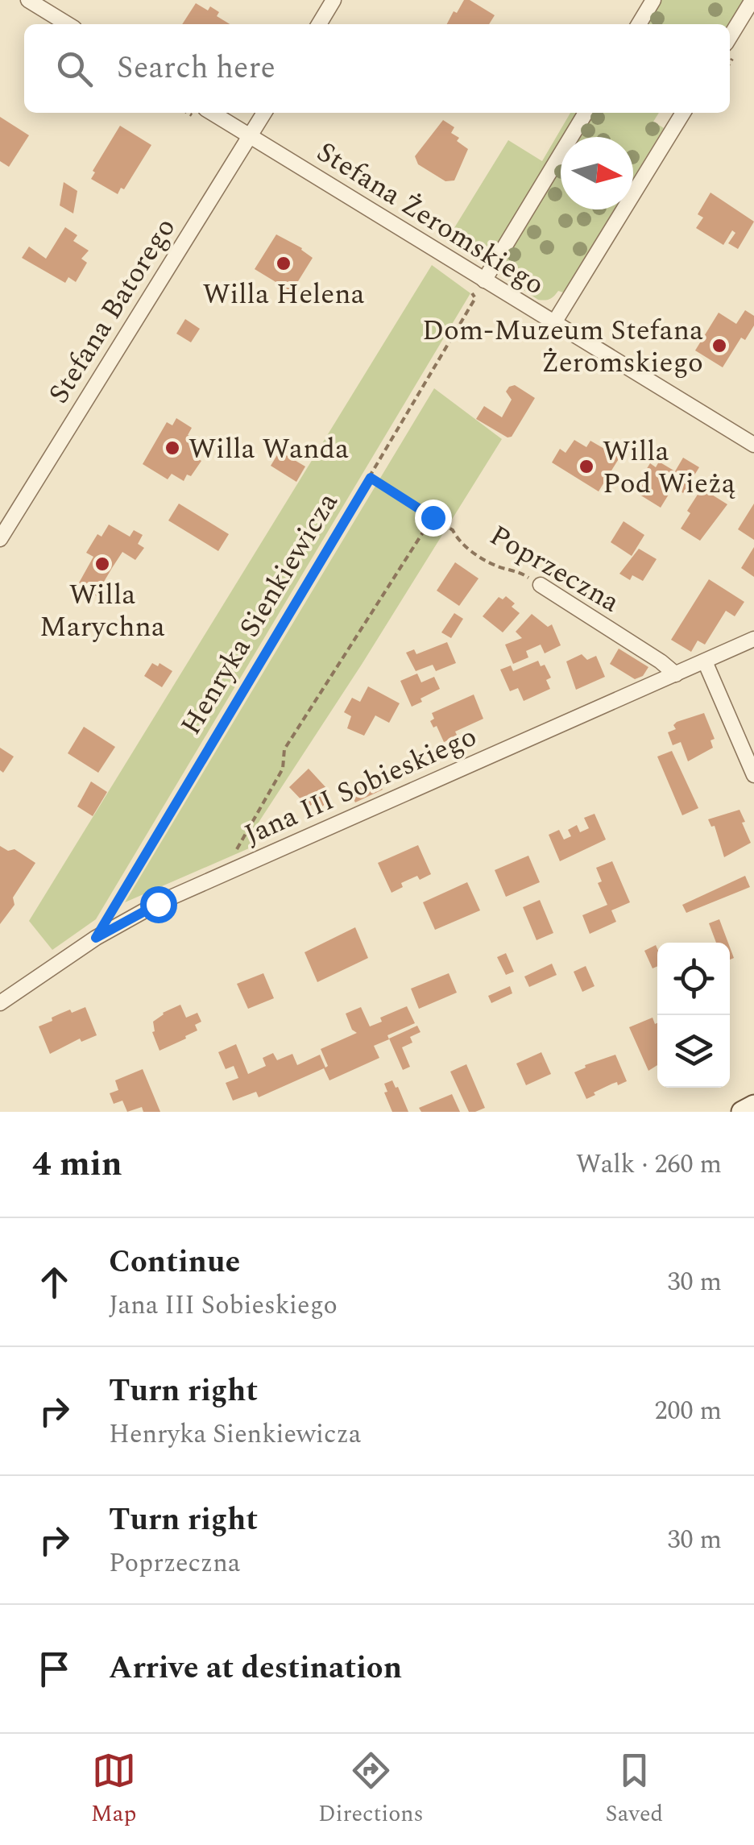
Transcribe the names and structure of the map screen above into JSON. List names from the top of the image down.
{
  "streets": {
    "street": [
      "Stefana Żeromskiego",
      "Stefana Batorego",
      "Poprzeczna",
      "Jana III Sobieskiego"
    ],
    "path": ["Henryka Sienkiewicza"]
  },
  "crossings": [
    ["Stefana Żeromskiego", "Stefana Batorego"],
    ["Stefana Żeromskiego", "Henryka Sienkiewicza"],
    ["Poprzeczna", "Henryka Sienkiewicza"],
    ["Poprzeczna", "Jana III Sobieskiego"],
    ["Henryka Sienkiewicza", "Jana III Sobieskiego"]
  ],
  "places": [
    "Willa Helena",
    "Dom-Muzeum Stefana Żeromskiego",
    "Willa Wanda",
    "Willa Pod Wieżą",
    "Willa Marychna"
  ],
  "north": "right",
  "page": {
    "search": "Search here",
    "heading": ["4 min", "Walk · 260 m"],
    "list": [
      ["Continue", "Jana III Sobieskiego", "30 m"],
      ["Turn right", "Henryka Sienkiewicza", "200 m"],
      ["Turn right", "Poprzeczna", "30 m"],
      "Arrive at destination"
    ],
    "nav": ["Map", "Directions", "Saved"]
  }
}
